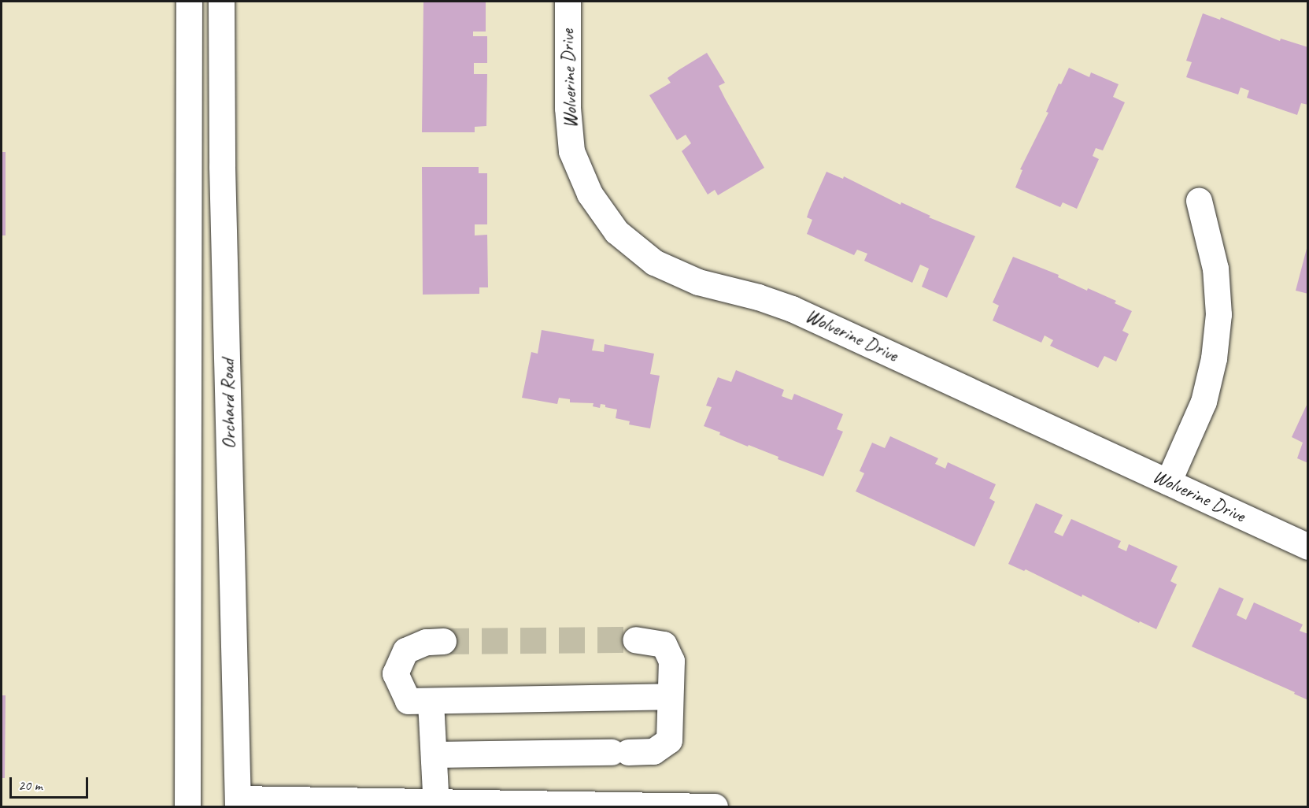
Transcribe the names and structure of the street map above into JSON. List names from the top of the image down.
{
  "streets": {
    "main road": ["Wolverine Drive", "Orchard Road"]
  },
  "scale_bar": "20 m"
}
